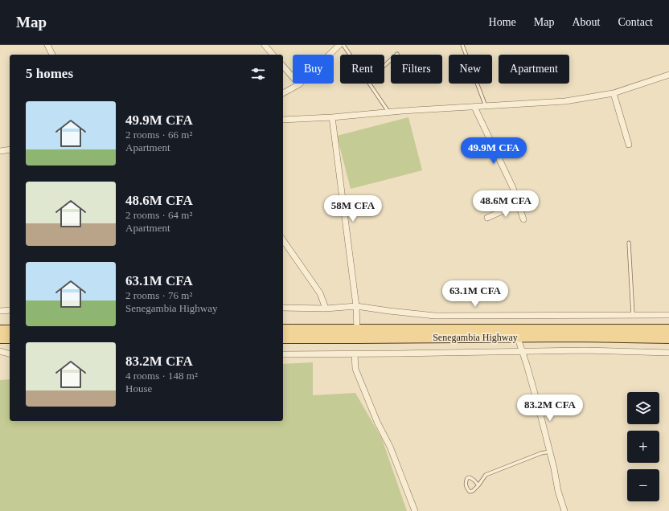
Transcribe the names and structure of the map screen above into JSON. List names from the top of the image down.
{
  "streets": {
    "main road": ["Senegambia Highway"]
  },
  "page": {
    "header": "Map",
    "nav": [
      "Home",
      "Map",
      "About",
      "Contact"
    ],
    "chip": [
      "Buy",
      "Rent",
      "Filters",
      "New",
      "Apartment"
    ],
    "heading": "5 homes",
    "list": [
      {
        "name": "49.9M CFA",
        "note": "2 rooms · 66 m² · Apartment"
      },
      {
        "name": "48.6M CFA",
        "note": "2 rooms · 64 m² · Apartment"
      },
      {
        "name": "63.1M CFA",
        "note": "2 rooms · 76 m² · Senegambia Highway"
      },
      {
        "name": "83.2M CFA",
        "note": "4 rooms · 148 m² · House"
      }
    ],
    "price": [
      "49.9M CFA",
      "48.6M CFA",
      "58M CFA",
      "63.1M CFA",
      "83.2M CFA"
    ],
    "map_buttons": ["+", "−"]
  }
}
